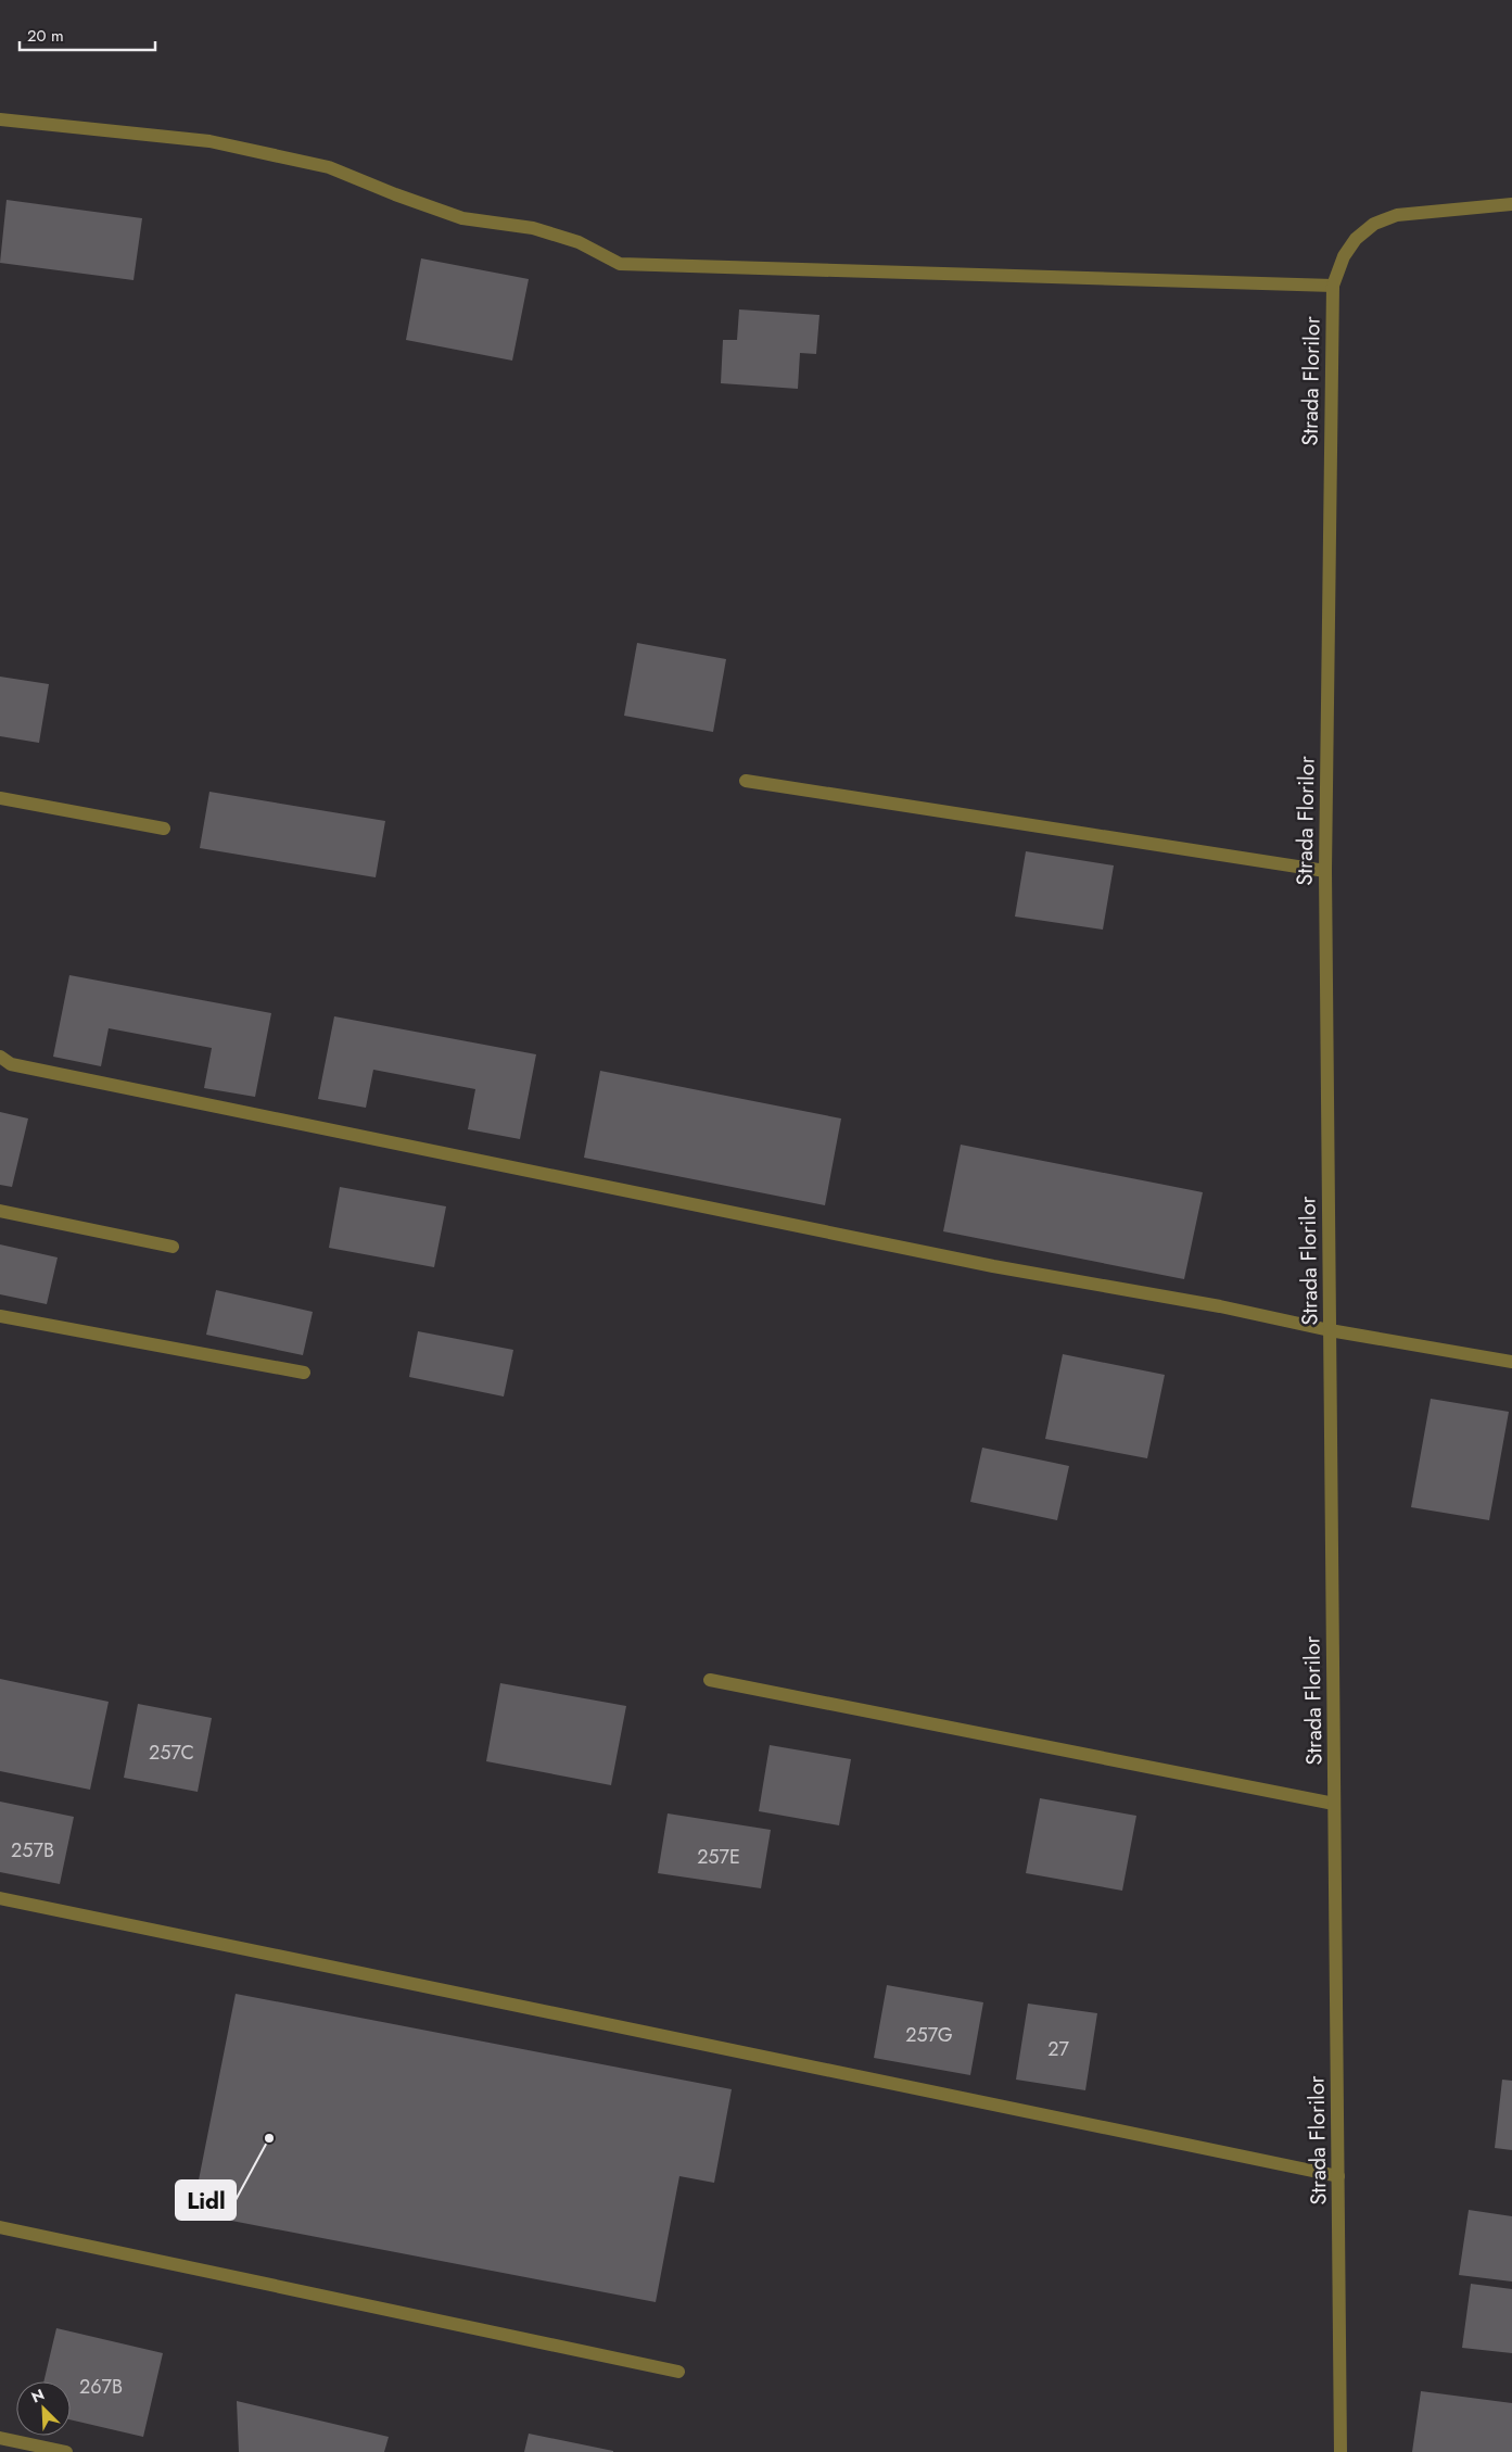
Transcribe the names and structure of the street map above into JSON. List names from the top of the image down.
{
  "streets": {
    "street": ["Strada Florilor"]
  },
  "places": ["Lidl"],
  "house_numbers": [
    "257C",
    "257B",
    "257E",
    "257G",
    "27",
    "267B"
  ],
  "scale_bar": "20 m",
  "north": "top left"
}
